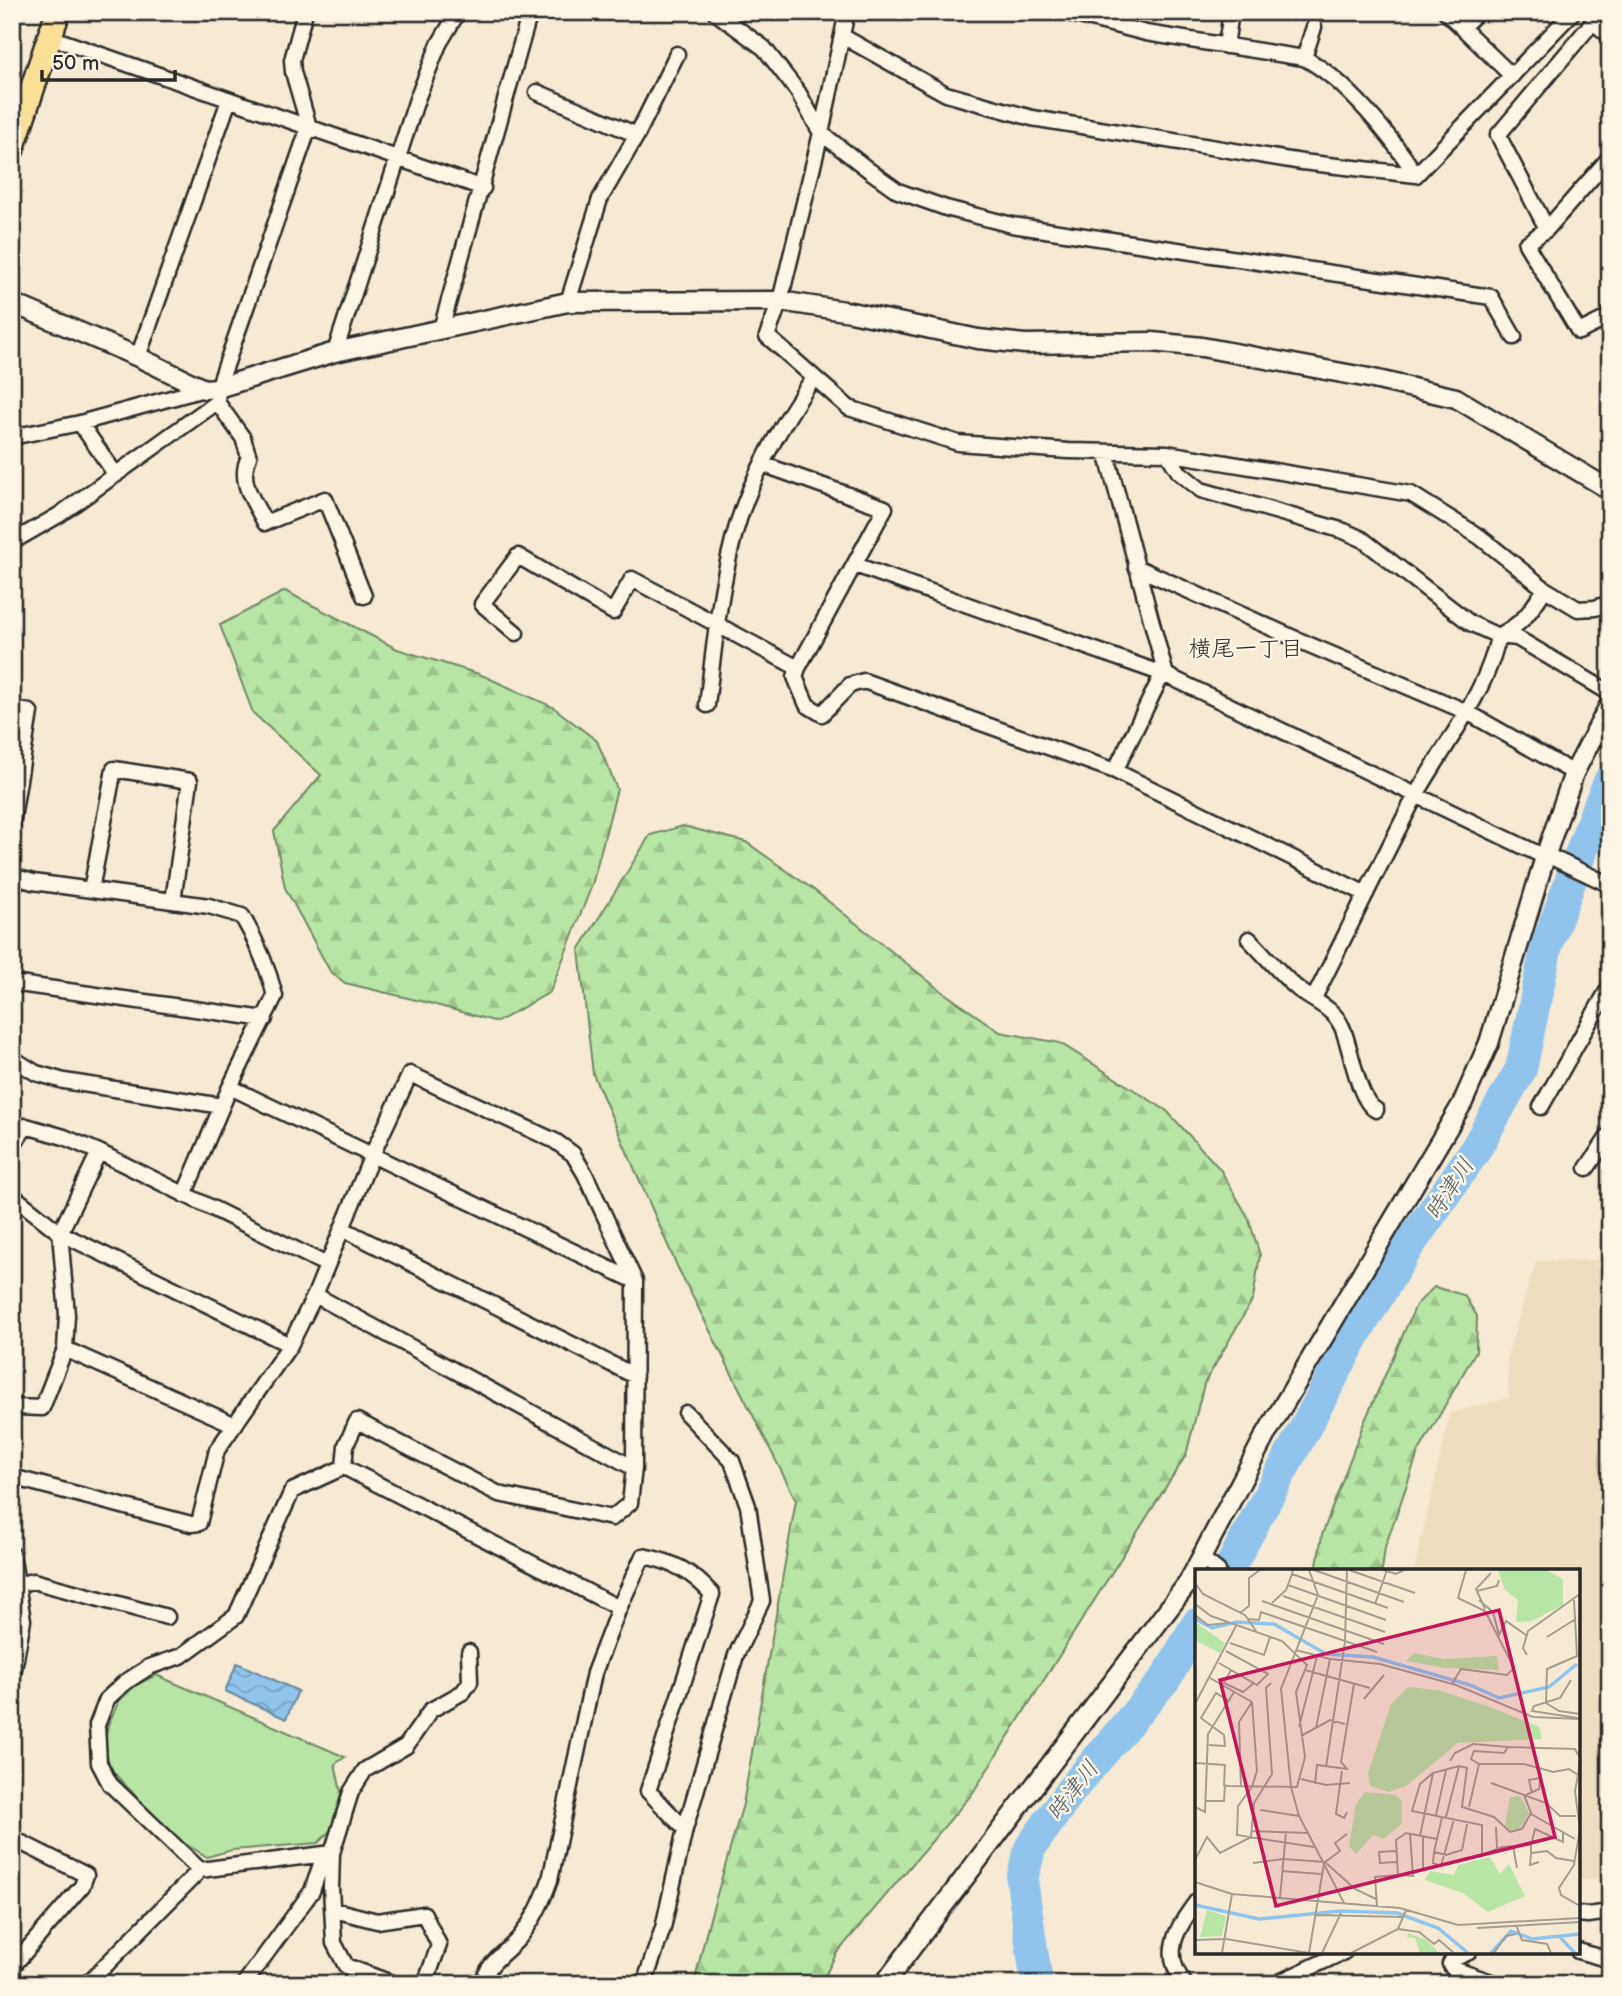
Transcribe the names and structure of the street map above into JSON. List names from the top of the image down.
{
  "districts": ["横尾一丁目"],
  "water": ["時津川"],
  "scale_bar": "50 m"
}
